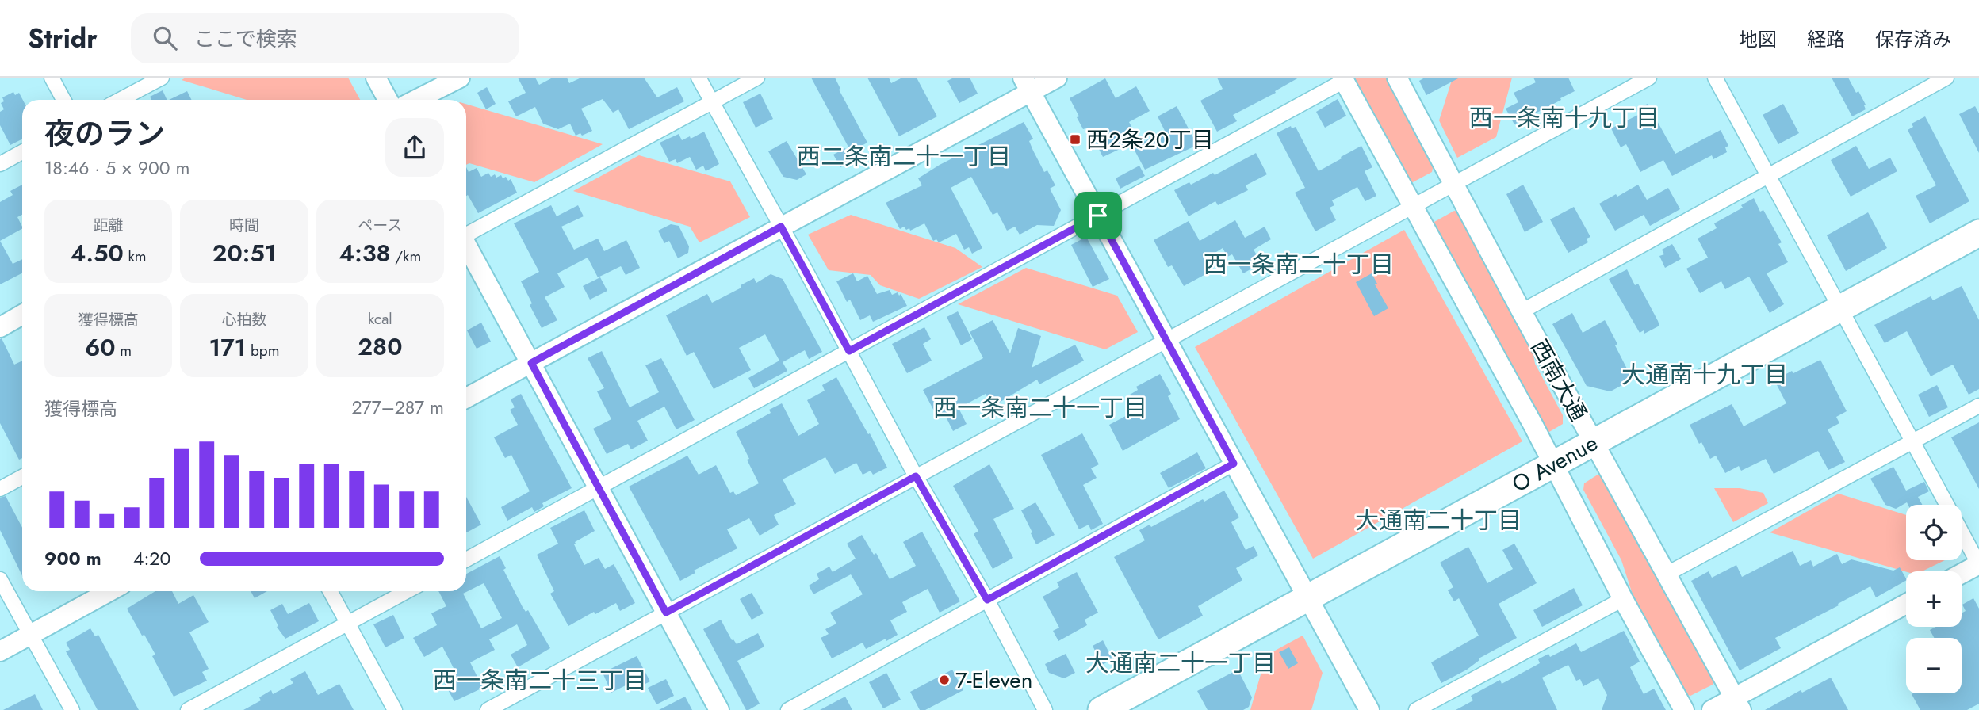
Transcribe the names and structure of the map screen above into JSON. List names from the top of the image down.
{
  "streets": {
    "highway": ["O Avenue"],
    "street": ["西南大通"]
  },
  "crossings": [
    ["西南大通", "O Avenue"]
  ],
  "districts": [
    "西一条南十九丁目",
    "西二条南二十一丁目",
    "西一条南二十丁目",
    "大通南十九丁目",
    "西一条南二十一丁目",
    "大通南二十丁目",
    "大通南二十一丁目",
    "西一条南二十三丁目"
  ],
  "places": {
    "transit": ["西2条20丁目"],
    "other": ["7-Eleven"]
  },
  "page": {
    "header": "Stridr",
    "search": "ここで検索",
    "nav": ["地図", "経路", "保存済み"],
    "heading": ["夜のラン", "18:46 · 5 × 900 m"],
    "stats": [
      ["距離", "4.50 km"],
      ["時間", "20:51"],
      ["ペース", "4:38 /km"],
      ["獲得標高", "60 m"],
      ["心拍数", "171 bpm"],
      ["kcal", "280"]
    ],
    "chart": ["獲得標高", "277–287 m"],
    "map_buttons": ["+", "−"],
    "list": [
      {
        "name": "900 m",
        "note": "4:20"
      }
    ]
  }
}
